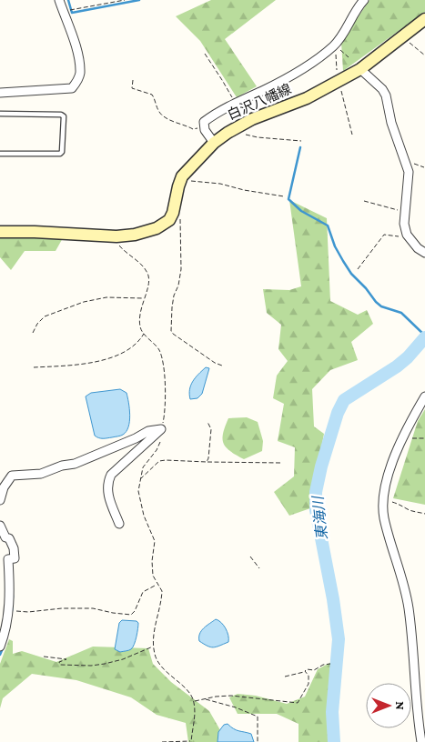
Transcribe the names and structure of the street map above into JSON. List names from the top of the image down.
{
  "streets": {
    "main road": ["白沢八幡線"]
  },
  "water": ["東海川"],
  "north": "right"
}
